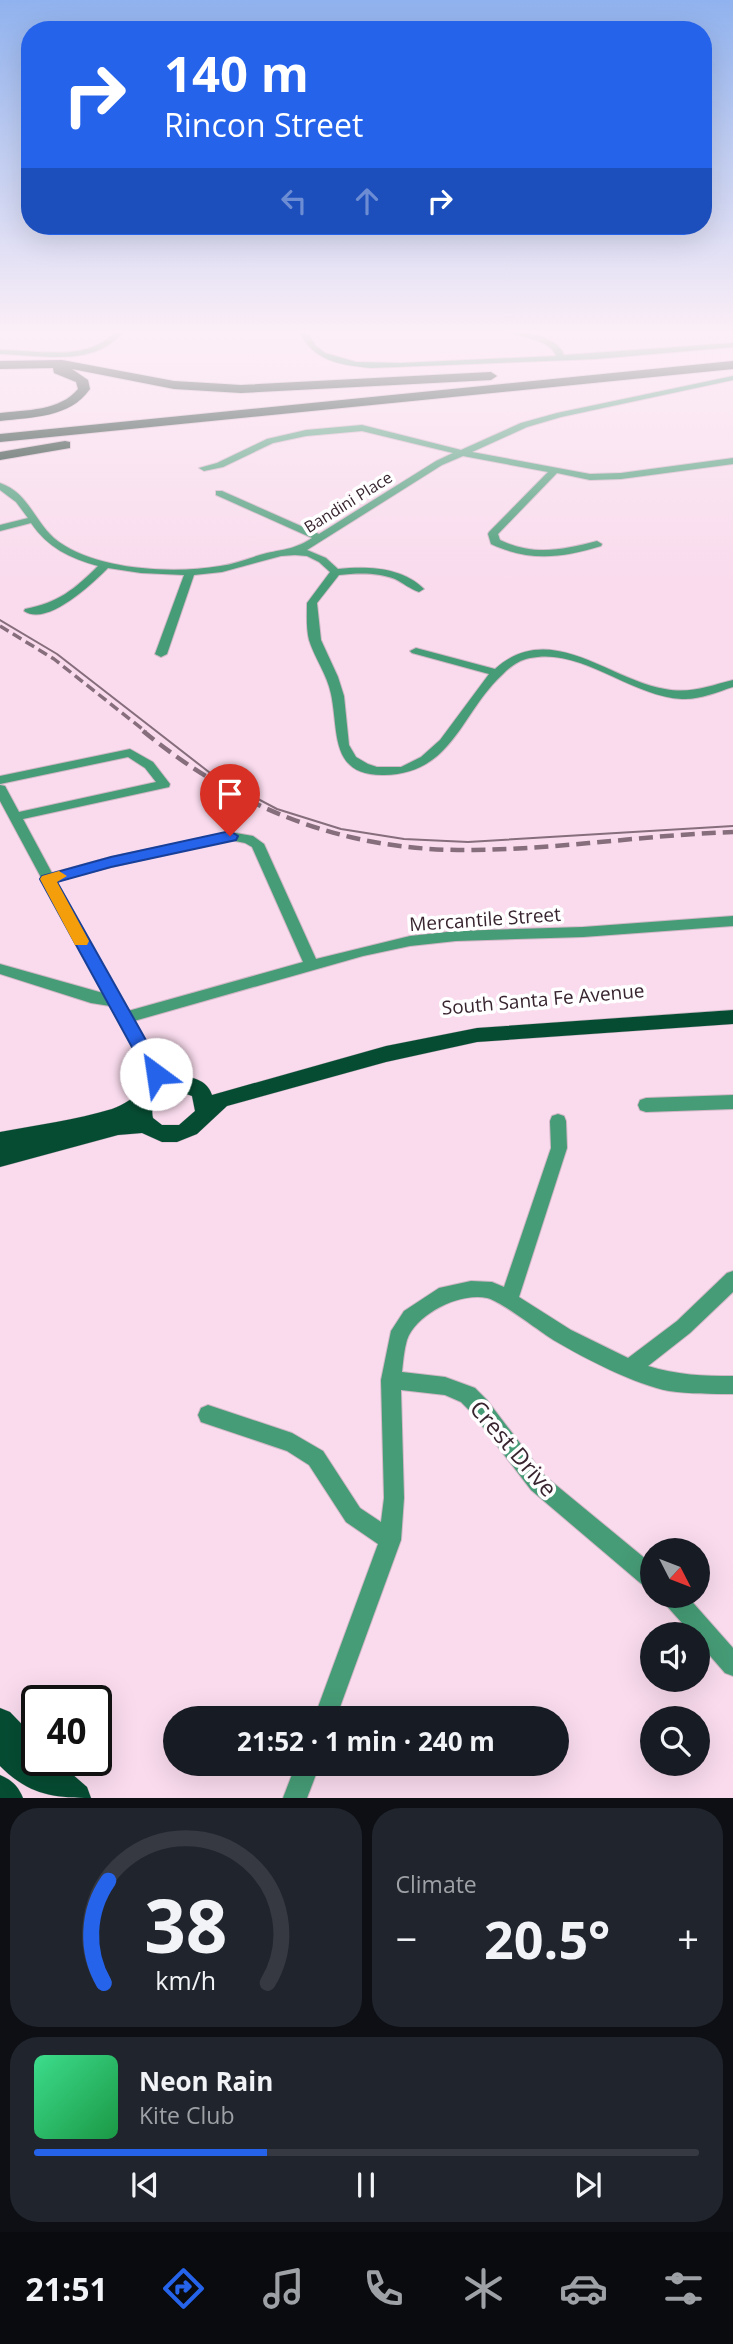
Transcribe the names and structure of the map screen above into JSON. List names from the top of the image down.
{
  "streets": {
    "main road": ["South Santa Fe Avenue"],
    "street": ["Bandini Place", "Mercantile Street", "Crest Drive"]
  },
  "north": "bottom right",
  "page": {
    "turn": ["140 m", "Rincon Street"],
    "limit": "40",
    "trip": "21:52 · 1 min · 240 m",
    "tile": "Climate",
    "heat": ["−", "20.5°", "+"],
    "song": ["Neon Rain", "Kite Club"],
    "tabs": "21:51",
    "gauge": ["38", "km/h"]
  }
}
